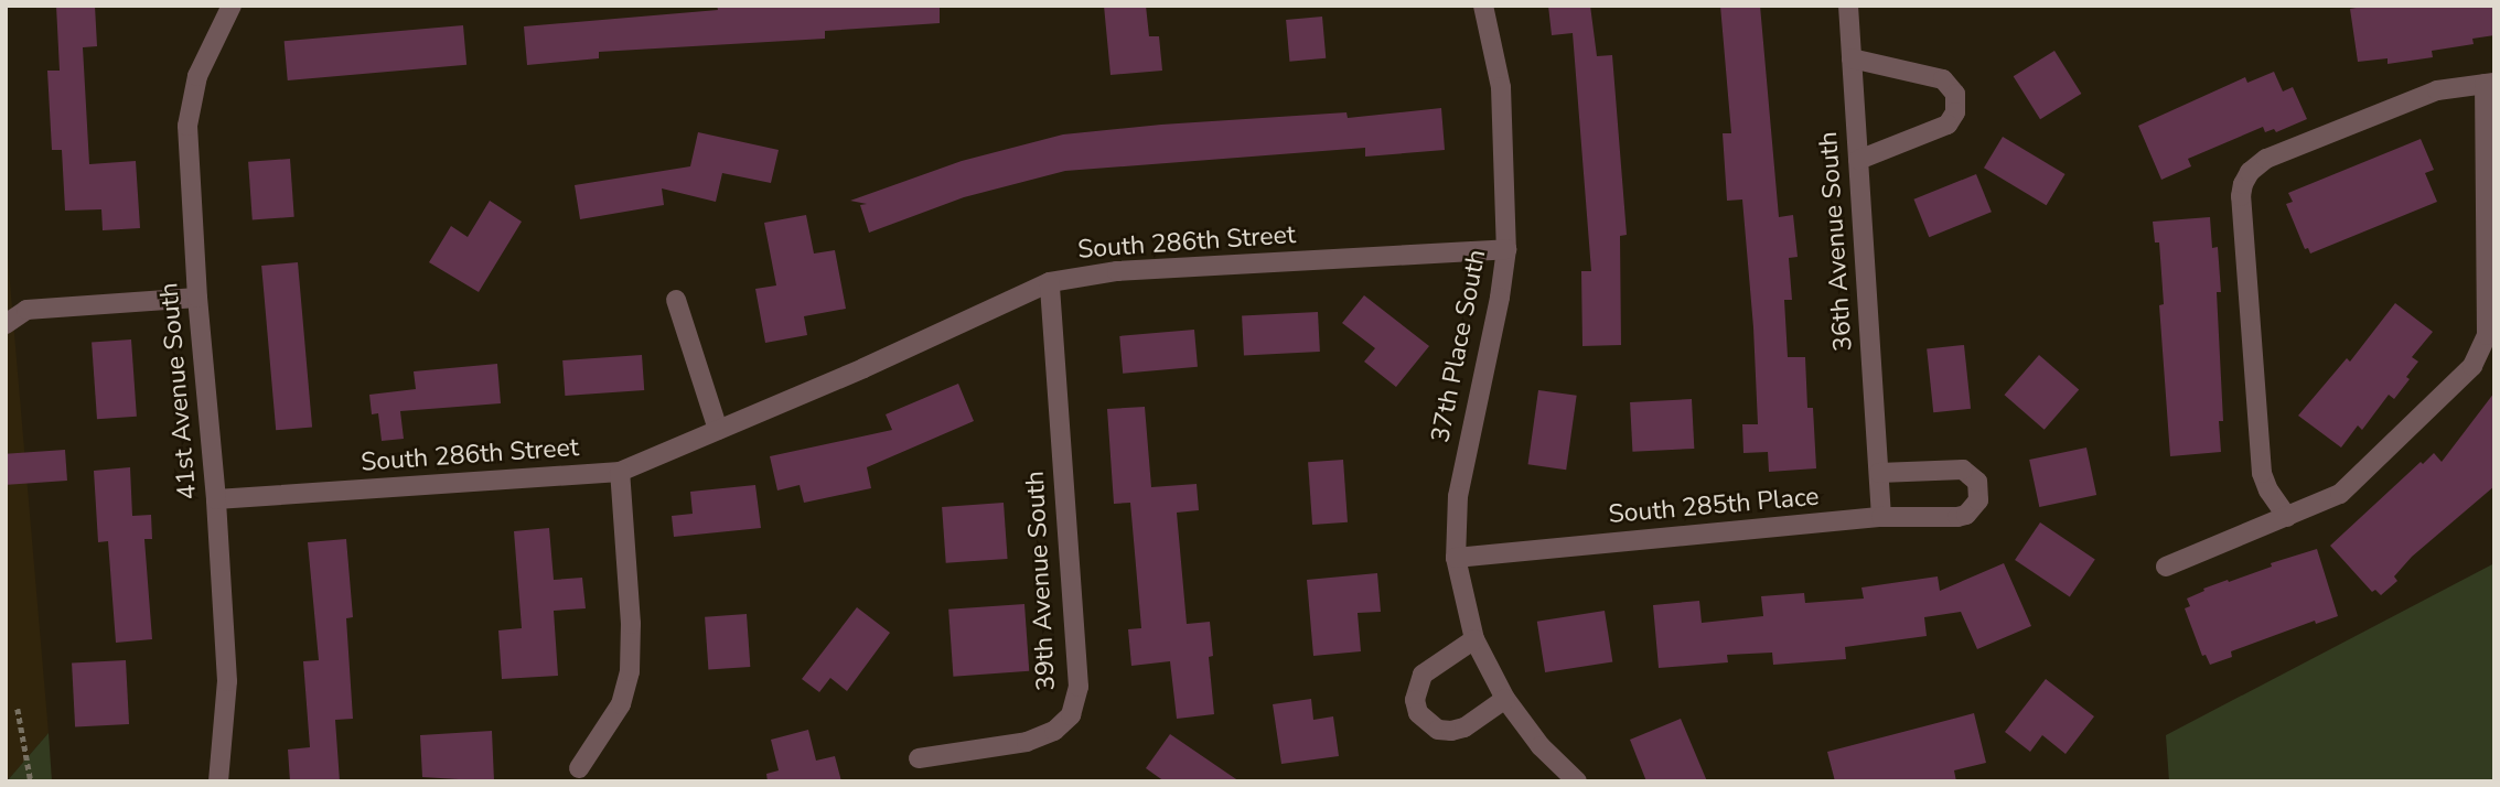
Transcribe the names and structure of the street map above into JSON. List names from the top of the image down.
{
  "streets": {
    "street": [
      "36th Avenue South",
      "South 286th Street",
      "37th Place South",
      "41st Avenue South",
      "South 285th Place",
      "39th Avenue South"
    ]
  },
  "crossings": [
    ["36th Avenue South", "South 285th Place"],
    ["South 286th Street", "37th Place South"],
    ["South 286th Street", "41st Avenue South"],
    ["South 286th Street", "39th Avenue South"],
    ["37th Place South", "South 285th Place"]
  ]
}
